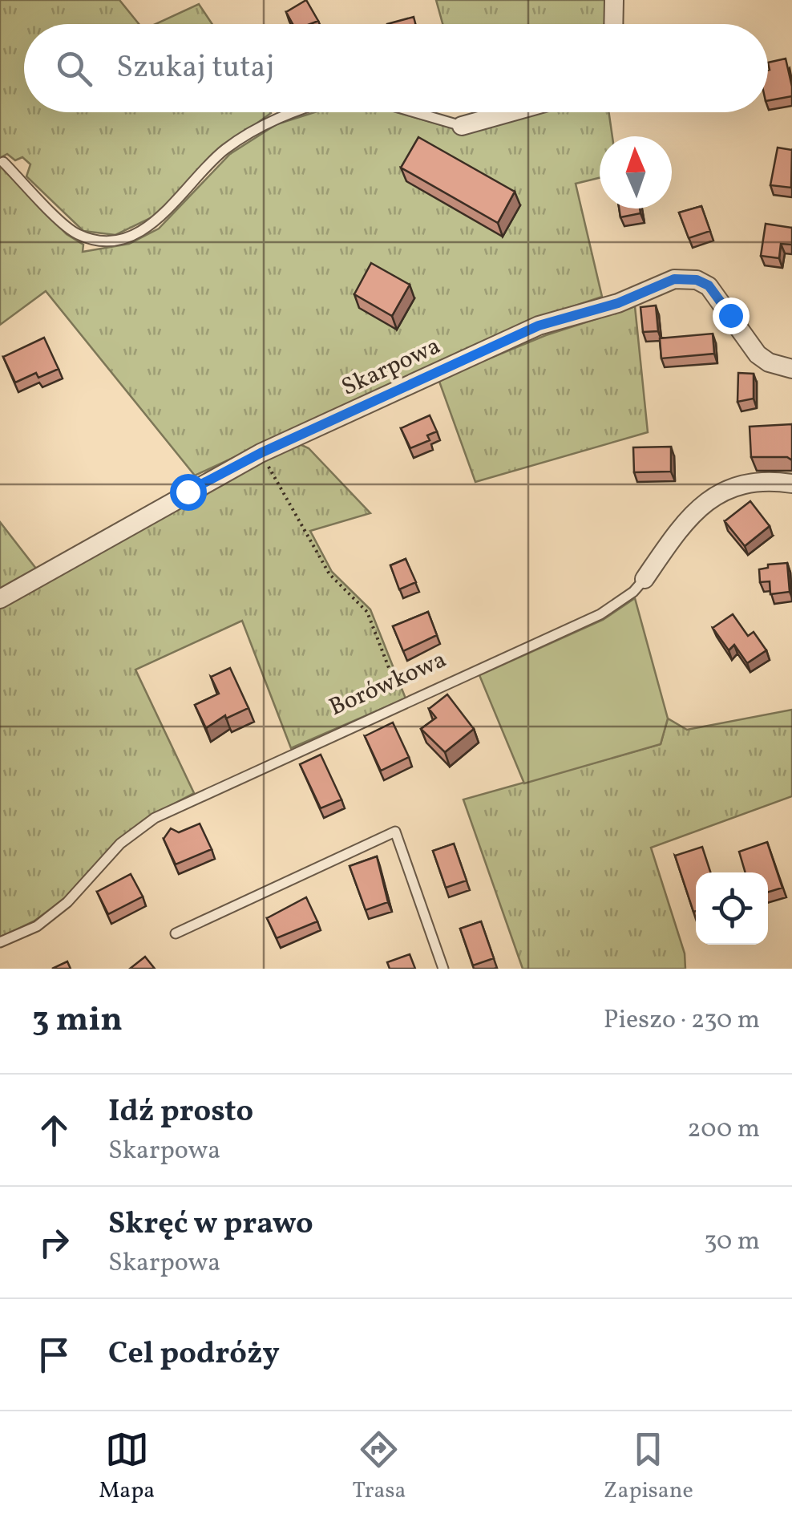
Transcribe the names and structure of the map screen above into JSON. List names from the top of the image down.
{
  "streets": {
    "street": ["Skarpowa", "Borówkowa"]
  },
  "north": "top",
  "page": {
    "search": "Szukaj tutaj",
    "heading": ["3 min", "Pieszo · 230 m"],
    "list": [
      ["Idź prosto", "Skarpowa", "200 m"],
      ["Skręć w prawo", "Skarpowa", "30 m"],
      "Cel podróży"
    ],
    "nav": ["Mapa", "Trasa", "Zapisane"]
  }
}
